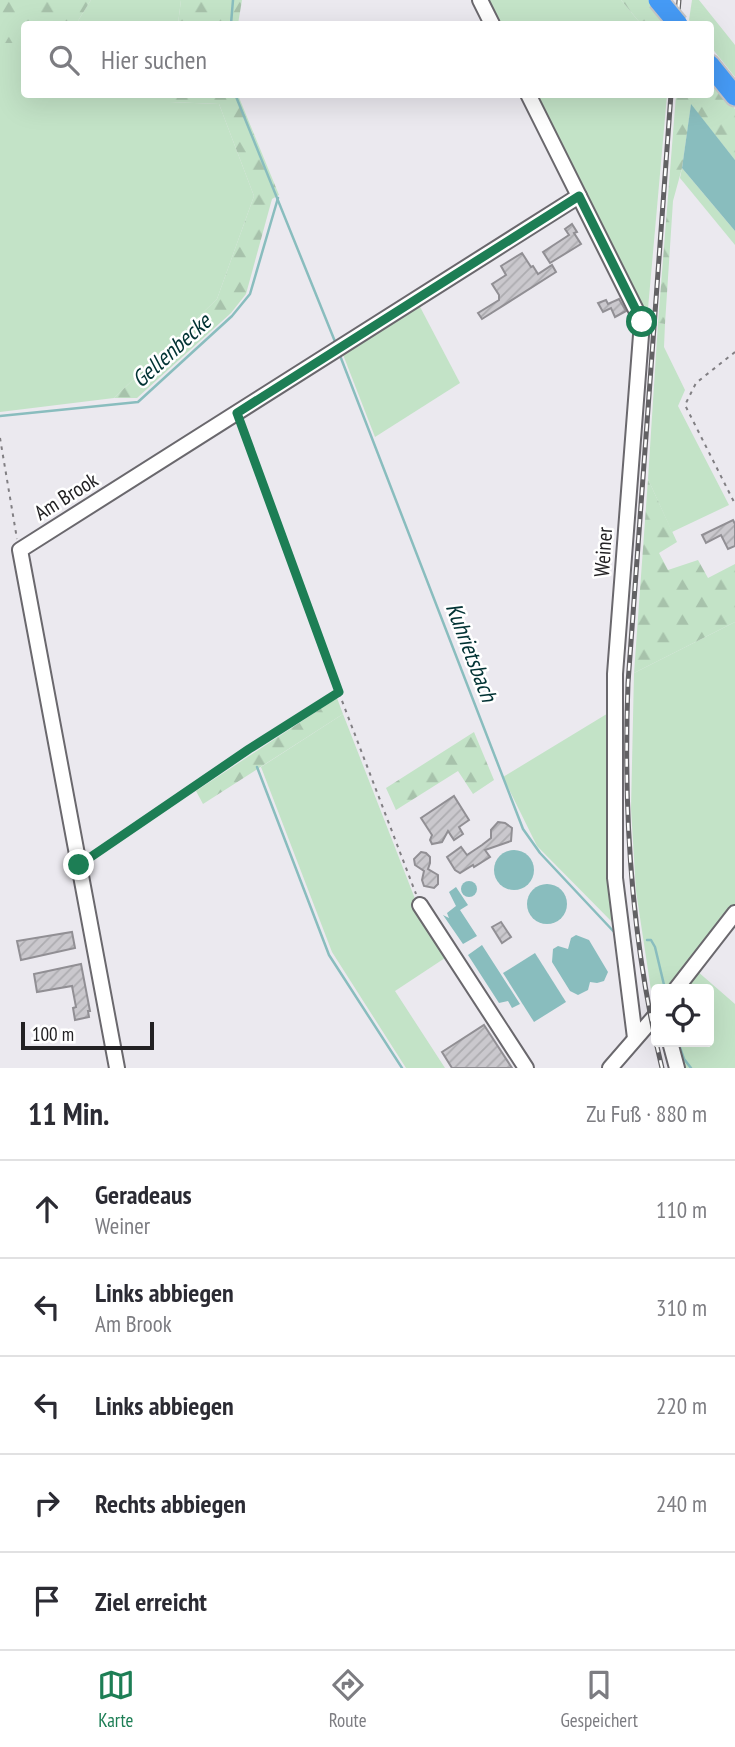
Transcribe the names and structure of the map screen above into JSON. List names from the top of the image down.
{
  "streets": {
    "street": ["Am Brook", "Weiner"]
  },
  "crossings": [
    ["Am Brook", "Weiner"]
  ],
  "water": ["Gellenbecke", "Kuhrietsbach"],
  "scale_bar": "100 m",
  "page": {
    "search": "Hier suchen",
    "scale": "100 m",
    "heading": ["11 Min.", "Zu Fuß · 880 m"],
    "list": [
      ["Geradeaus", "Weiner", "110 m"],
      ["Links abbiegen", "Am Brook", "310 m"],
      ["Links abbiegen", "220 m"],
      ["Rechts abbiegen", "240 m"],
      "Ziel erreicht"
    ],
    "nav": ["Karte", "Route", "Gespeichert"]
  }
}
